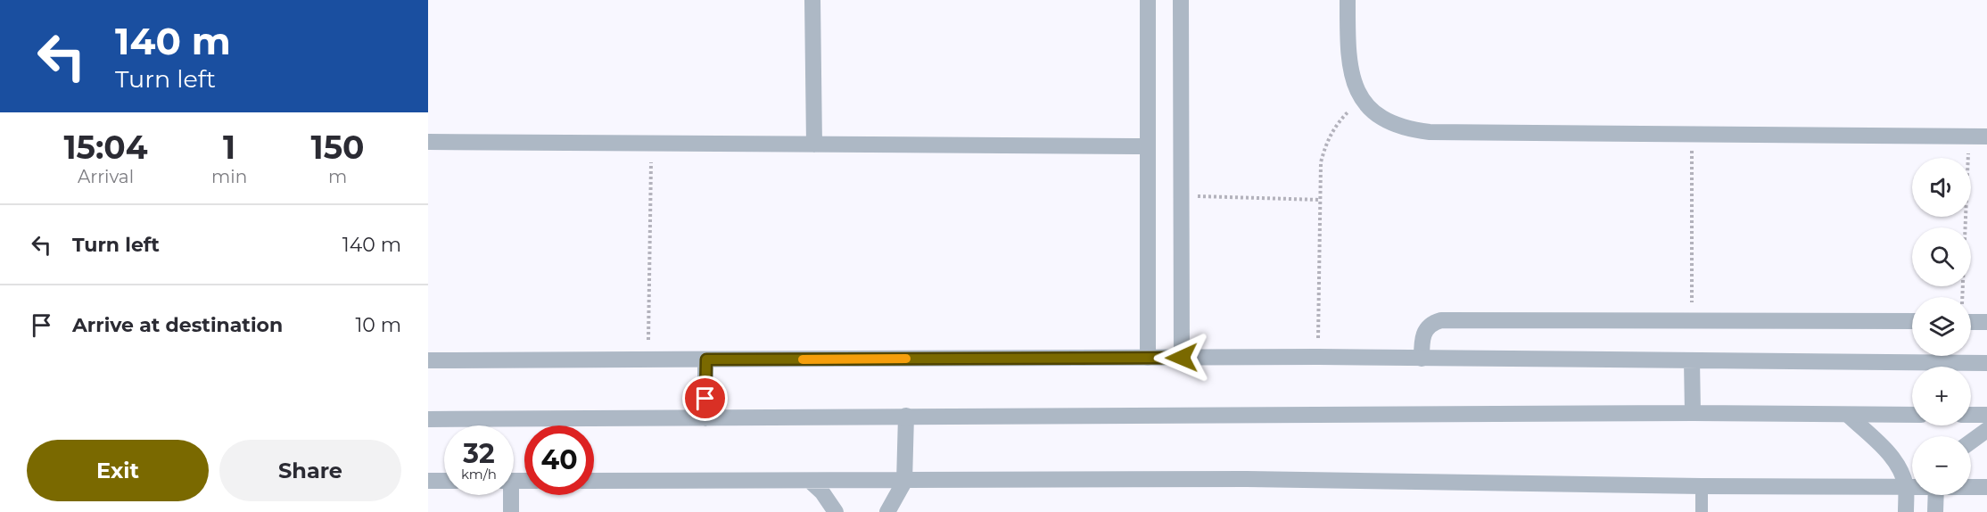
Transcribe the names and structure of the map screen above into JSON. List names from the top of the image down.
{
  "page": {
    "turn": ["140 m", "Turn left"],
    "eta": [
      "15:04",
      "Arrival",
      "1",
      "min",
      "150",
      "m"
    ],
    "map_buttons": ["+", "−"],
    "list": [
      {
        "name": "Turn left",
        "value": "140 m"
      },
      {
        "name": "Arrive at destination",
        "value": "10 m"
      }
    ],
    "speed": "32 km/h",
    "limit": "40",
    "buttons": ["Exit", "Share"]
  }
}
